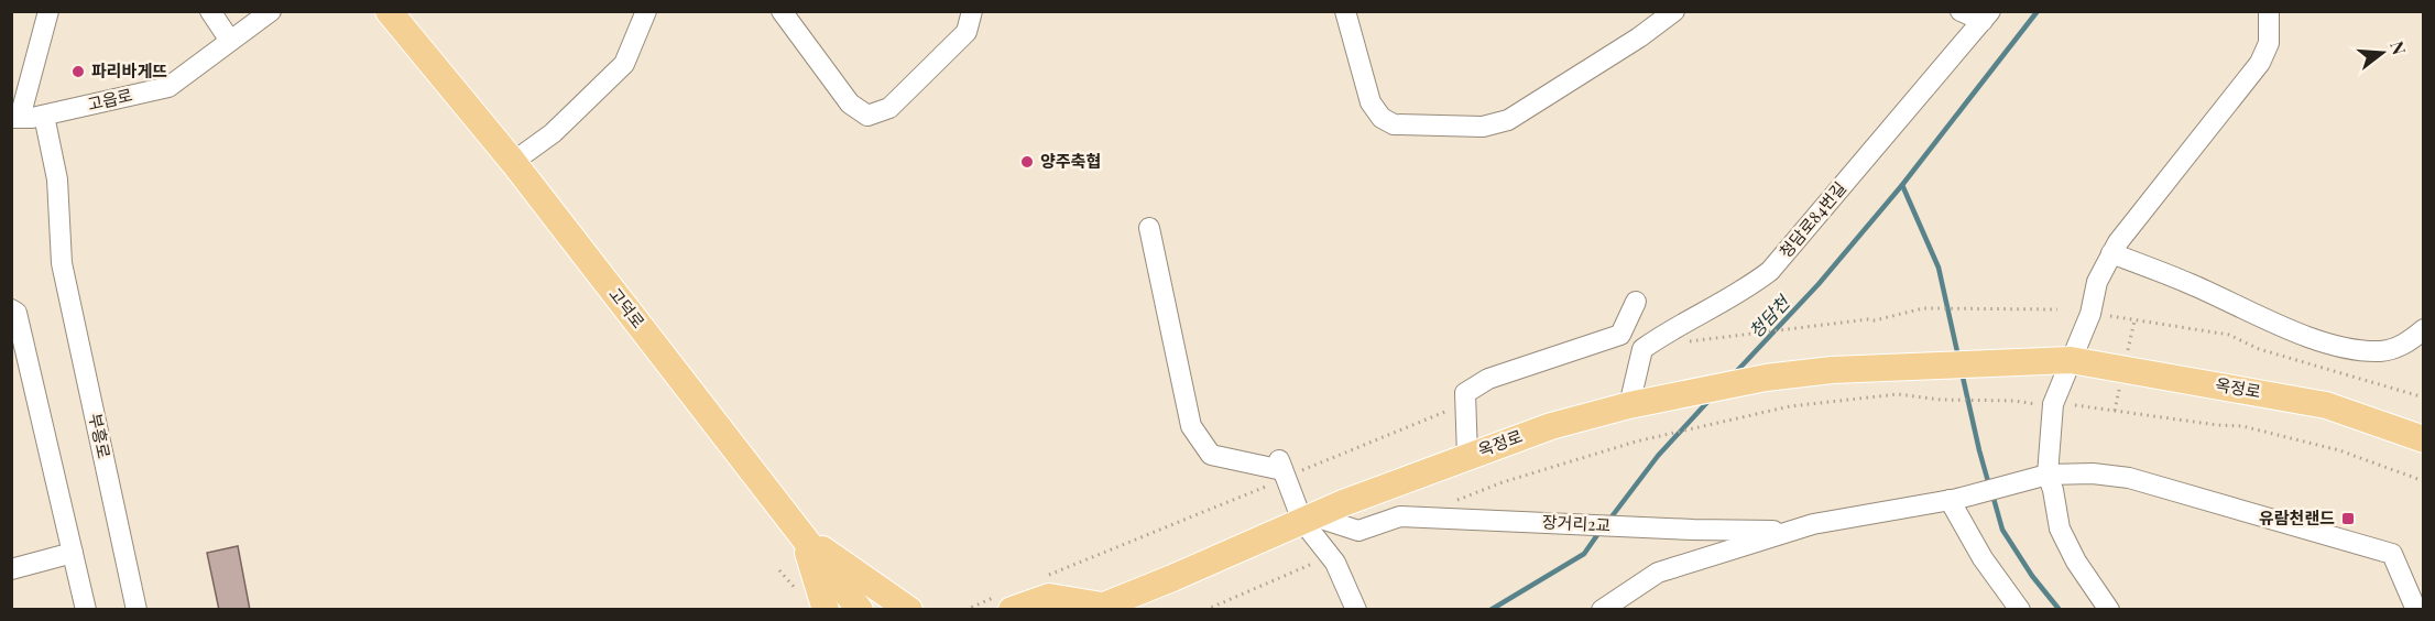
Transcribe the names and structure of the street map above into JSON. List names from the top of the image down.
{
  "streets": {
    "main road": ["고덕로", "옥정로"],
    "street": [
      "고읍로",
      "청담로84번길",
      "부흥로",
      "장거리2교"
    ]
  },
  "crossings": [
    ["고읍로", "부흥로"],
    ["청담로84번길", "옥정로"],
    ["옥정로", "장거리2교"]
  ],
  "water": ["청담천"],
  "places": {
    "other": ["파리바게뜨", "양주축협"],
    "transit": ["유람천랜드"]
  },
  "north": "right"
}
